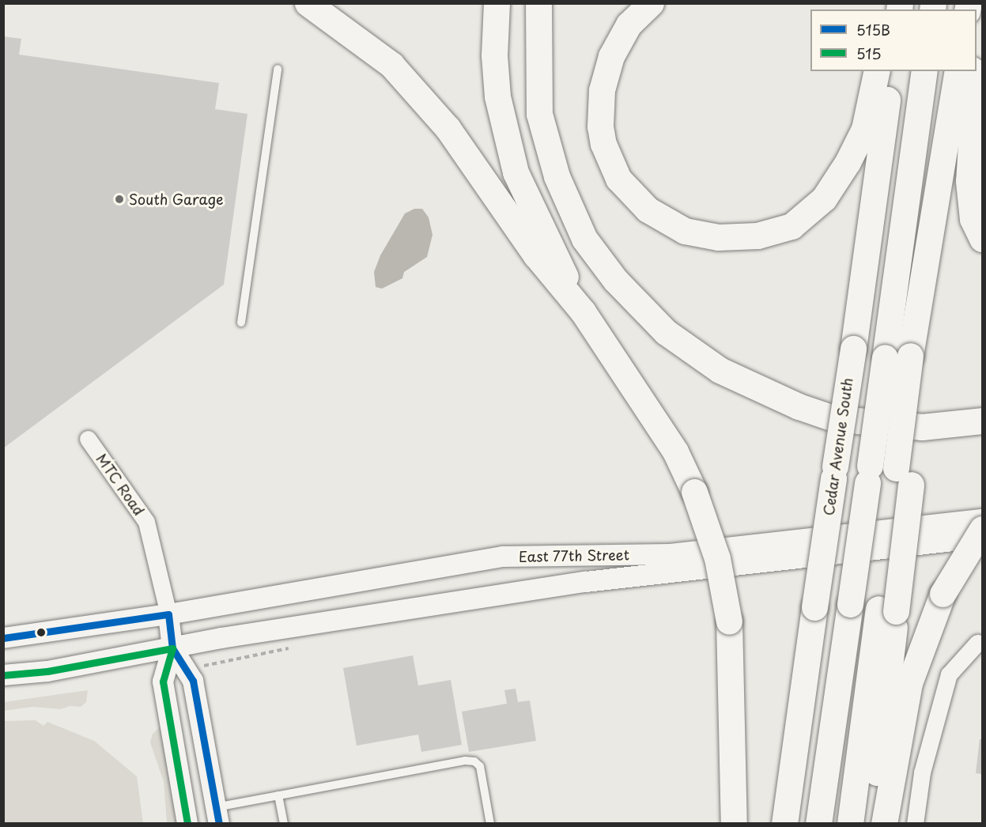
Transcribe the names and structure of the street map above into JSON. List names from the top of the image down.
{
  "streets": {
    "highway": ["Cedar Avenue South"],
    "street": ["MTC Road", "East 77th Street"]
  },
  "crossings": [
    ["MTC Road", "East 77th Street"]
  ],
  "places": ["South Garage"],
  "lines": ["transit line 515B", "transit line 515"],
  "legend": ["515B", "515"]
}
